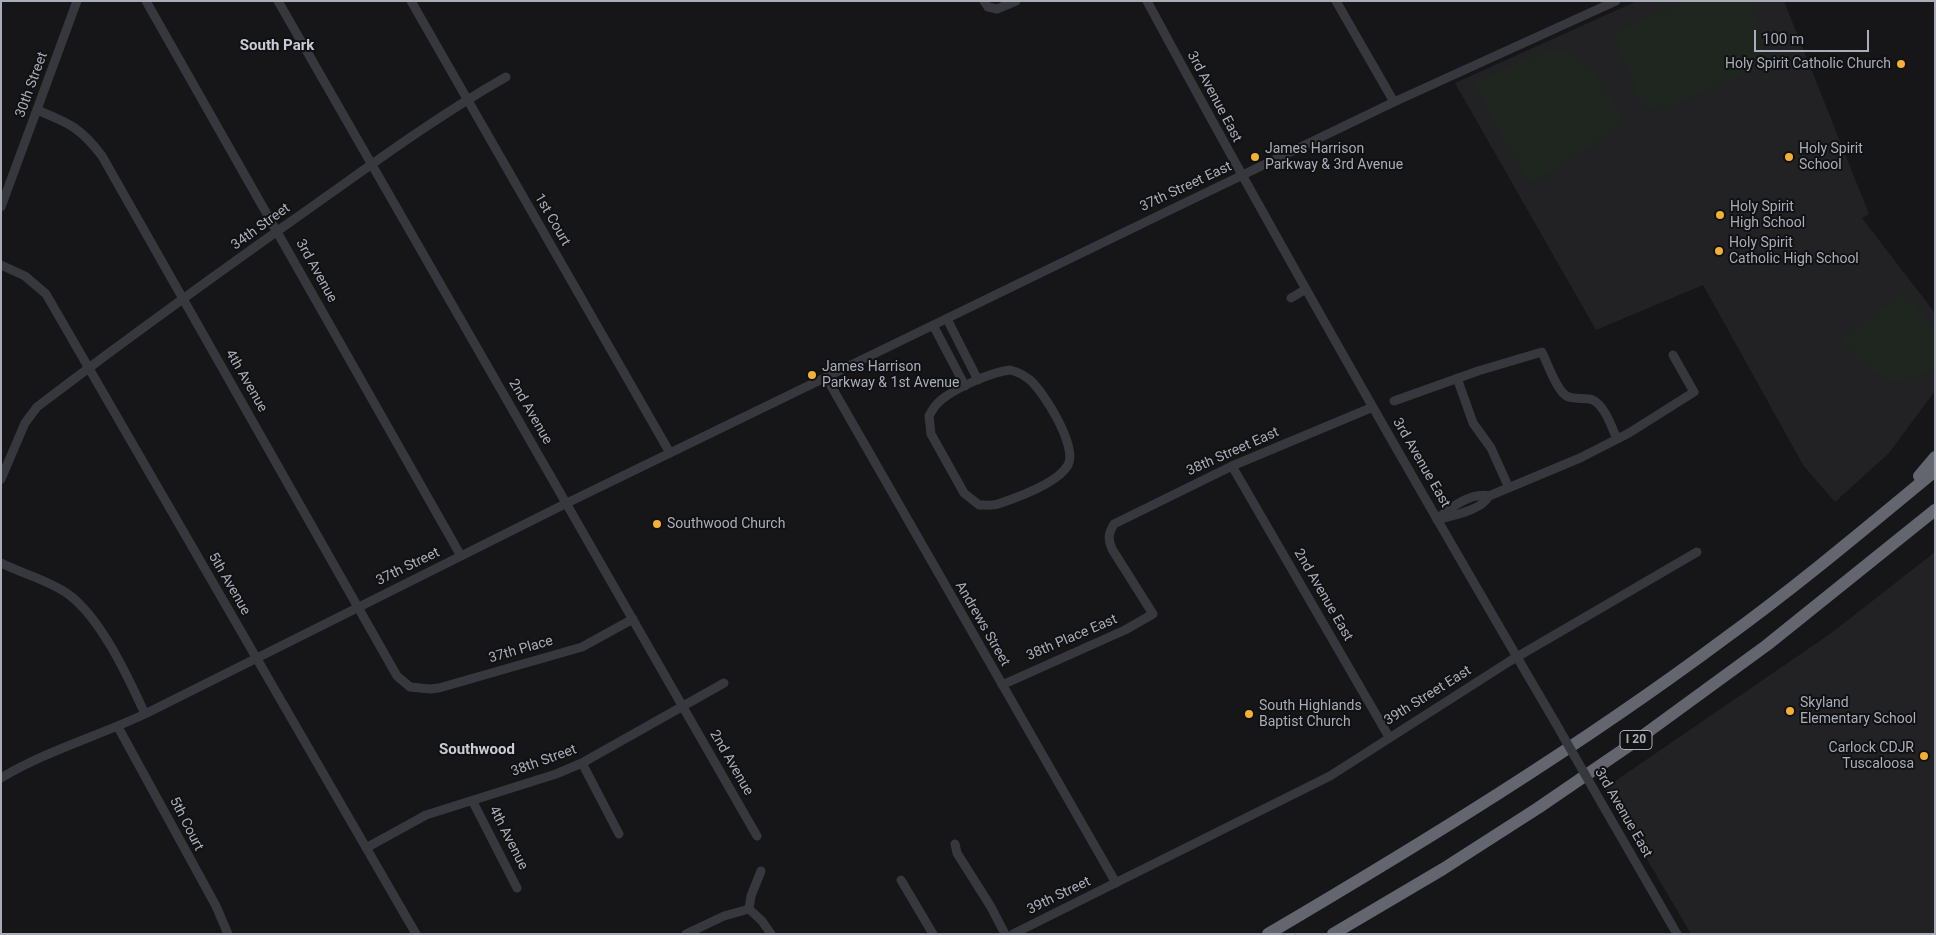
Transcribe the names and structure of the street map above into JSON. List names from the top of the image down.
{
  "streets": {
    "highway": ["I 20"],
    "street": [
      "30th Street",
      "3rd Avenue East",
      "37th Street East",
      "1st Court",
      "34th Street",
      "3rd Avenue",
      "4th Avenue",
      "2nd Avenue",
      "38th Street East",
      "37th Street",
      "5th Avenue",
      "2nd Avenue East",
      "Andrews Street",
      "38th Place East",
      "37th Place",
      "39th Street East",
      "38th Street",
      "5th Court",
      "39th Street"
    ]
  },
  "crossings": [
    ["30th Street", "4th Avenue"],
    ["3rd Avenue East", "37th Street East"],
    ["3rd Avenue East", "38th Street East"],
    ["3rd Avenue East", "39th Street East"],
    ["37th Street East", "37th Street"],
    ["37th Street East", "Andrews Street"],
    ["1st Court", "34th Street"],
    ["1st Court", "37th Street"],
    ["34th Street", "3rd Avenue"],
    ["34th Street", "4th Avenue"],
    ["34th Street", "2nd Avenue"],
    ["34th Street", "5th Avenue"],
    ["3rd Avenue", "37th Street"],
    ["4th Avenue", "37th Street"],
    ["4th Avenue", "37th Place"],
    ["4th Avenue", "38th Street"],
    ["2nd Avenue", "37th Street"],
    ["2nd Avenue", "37th Place"],
    ["2nd Avenue", "38th Street"],
    ["38th Street East", "2nd Avenue East"],
    ["38th Street East", "38th Place East"],
    ["37th Street", "5th Avenue"],
    ["37th Street", "Andrews Street"],
    ["37th Street", "5th Court"],
    ["5th Avenue", "38th Street"],
    ["2nd Avenue East", "39th Street East"],
    ["Andrews Street", "38th Place East"],
    ["Andrews Street", "39th Street East"],
    ["Andrews Street", "39th Street"],
    ["39th Street East", "39th Street"]
  ],
  "districts": ["South Park", "Southwood"],
  "places": [
    "Holy Spirit Catholic Church",
    "James Harrison Parkway & 3rd Avenue",
    "Holy Spirit School",
    "Holy Spirit High School",
    "Holy Spirit Catholic High School",
    "James Harrison Parkway & 1st Avenue",
    "Southwood Church",
    "Skyland Elementary School",
    "South Highlands Baptist Church",
    "Carlock CDJR Tuscaloosa"
  ],
  "scale_bar": "100 m"
}
